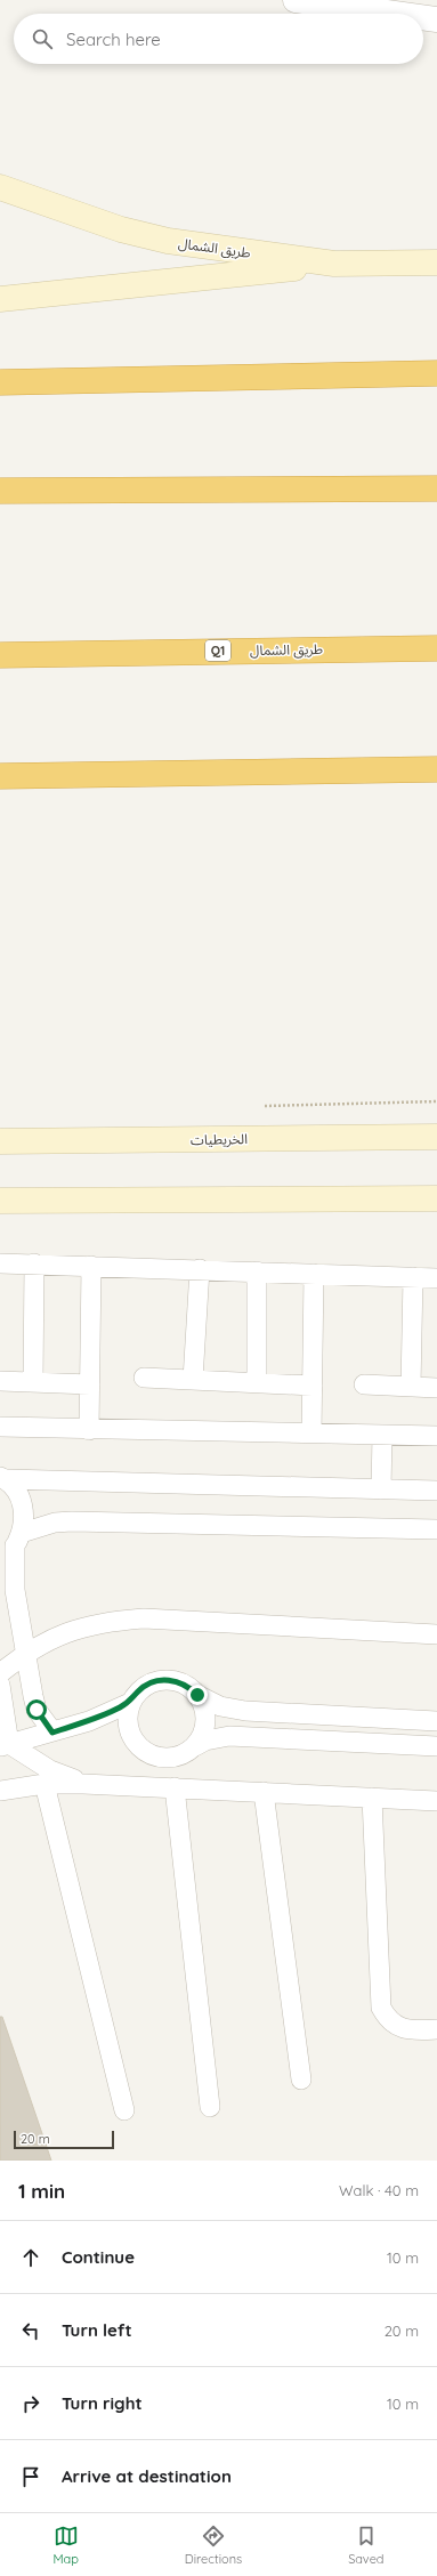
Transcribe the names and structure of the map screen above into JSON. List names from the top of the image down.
{
  "streets": {
    "highway": ["طريق الشمال", "Q1"],
    "main road": ["الخريطيات"]
  },
  "scale_bar": "20 m",
  "page": {
    "search": "Search here",
    "scale": "20 m",
    "heading": ["1 min", "Walk · 40 m"],
    "list": [
      ["Continue", "10 m"],
      ["Turn left", "20 m"],
      ["Turn right", "10 m"],
      "Arrive at destination"
    ],
    "nav": ["Map", "Directions", "Saved"]
  }
}
